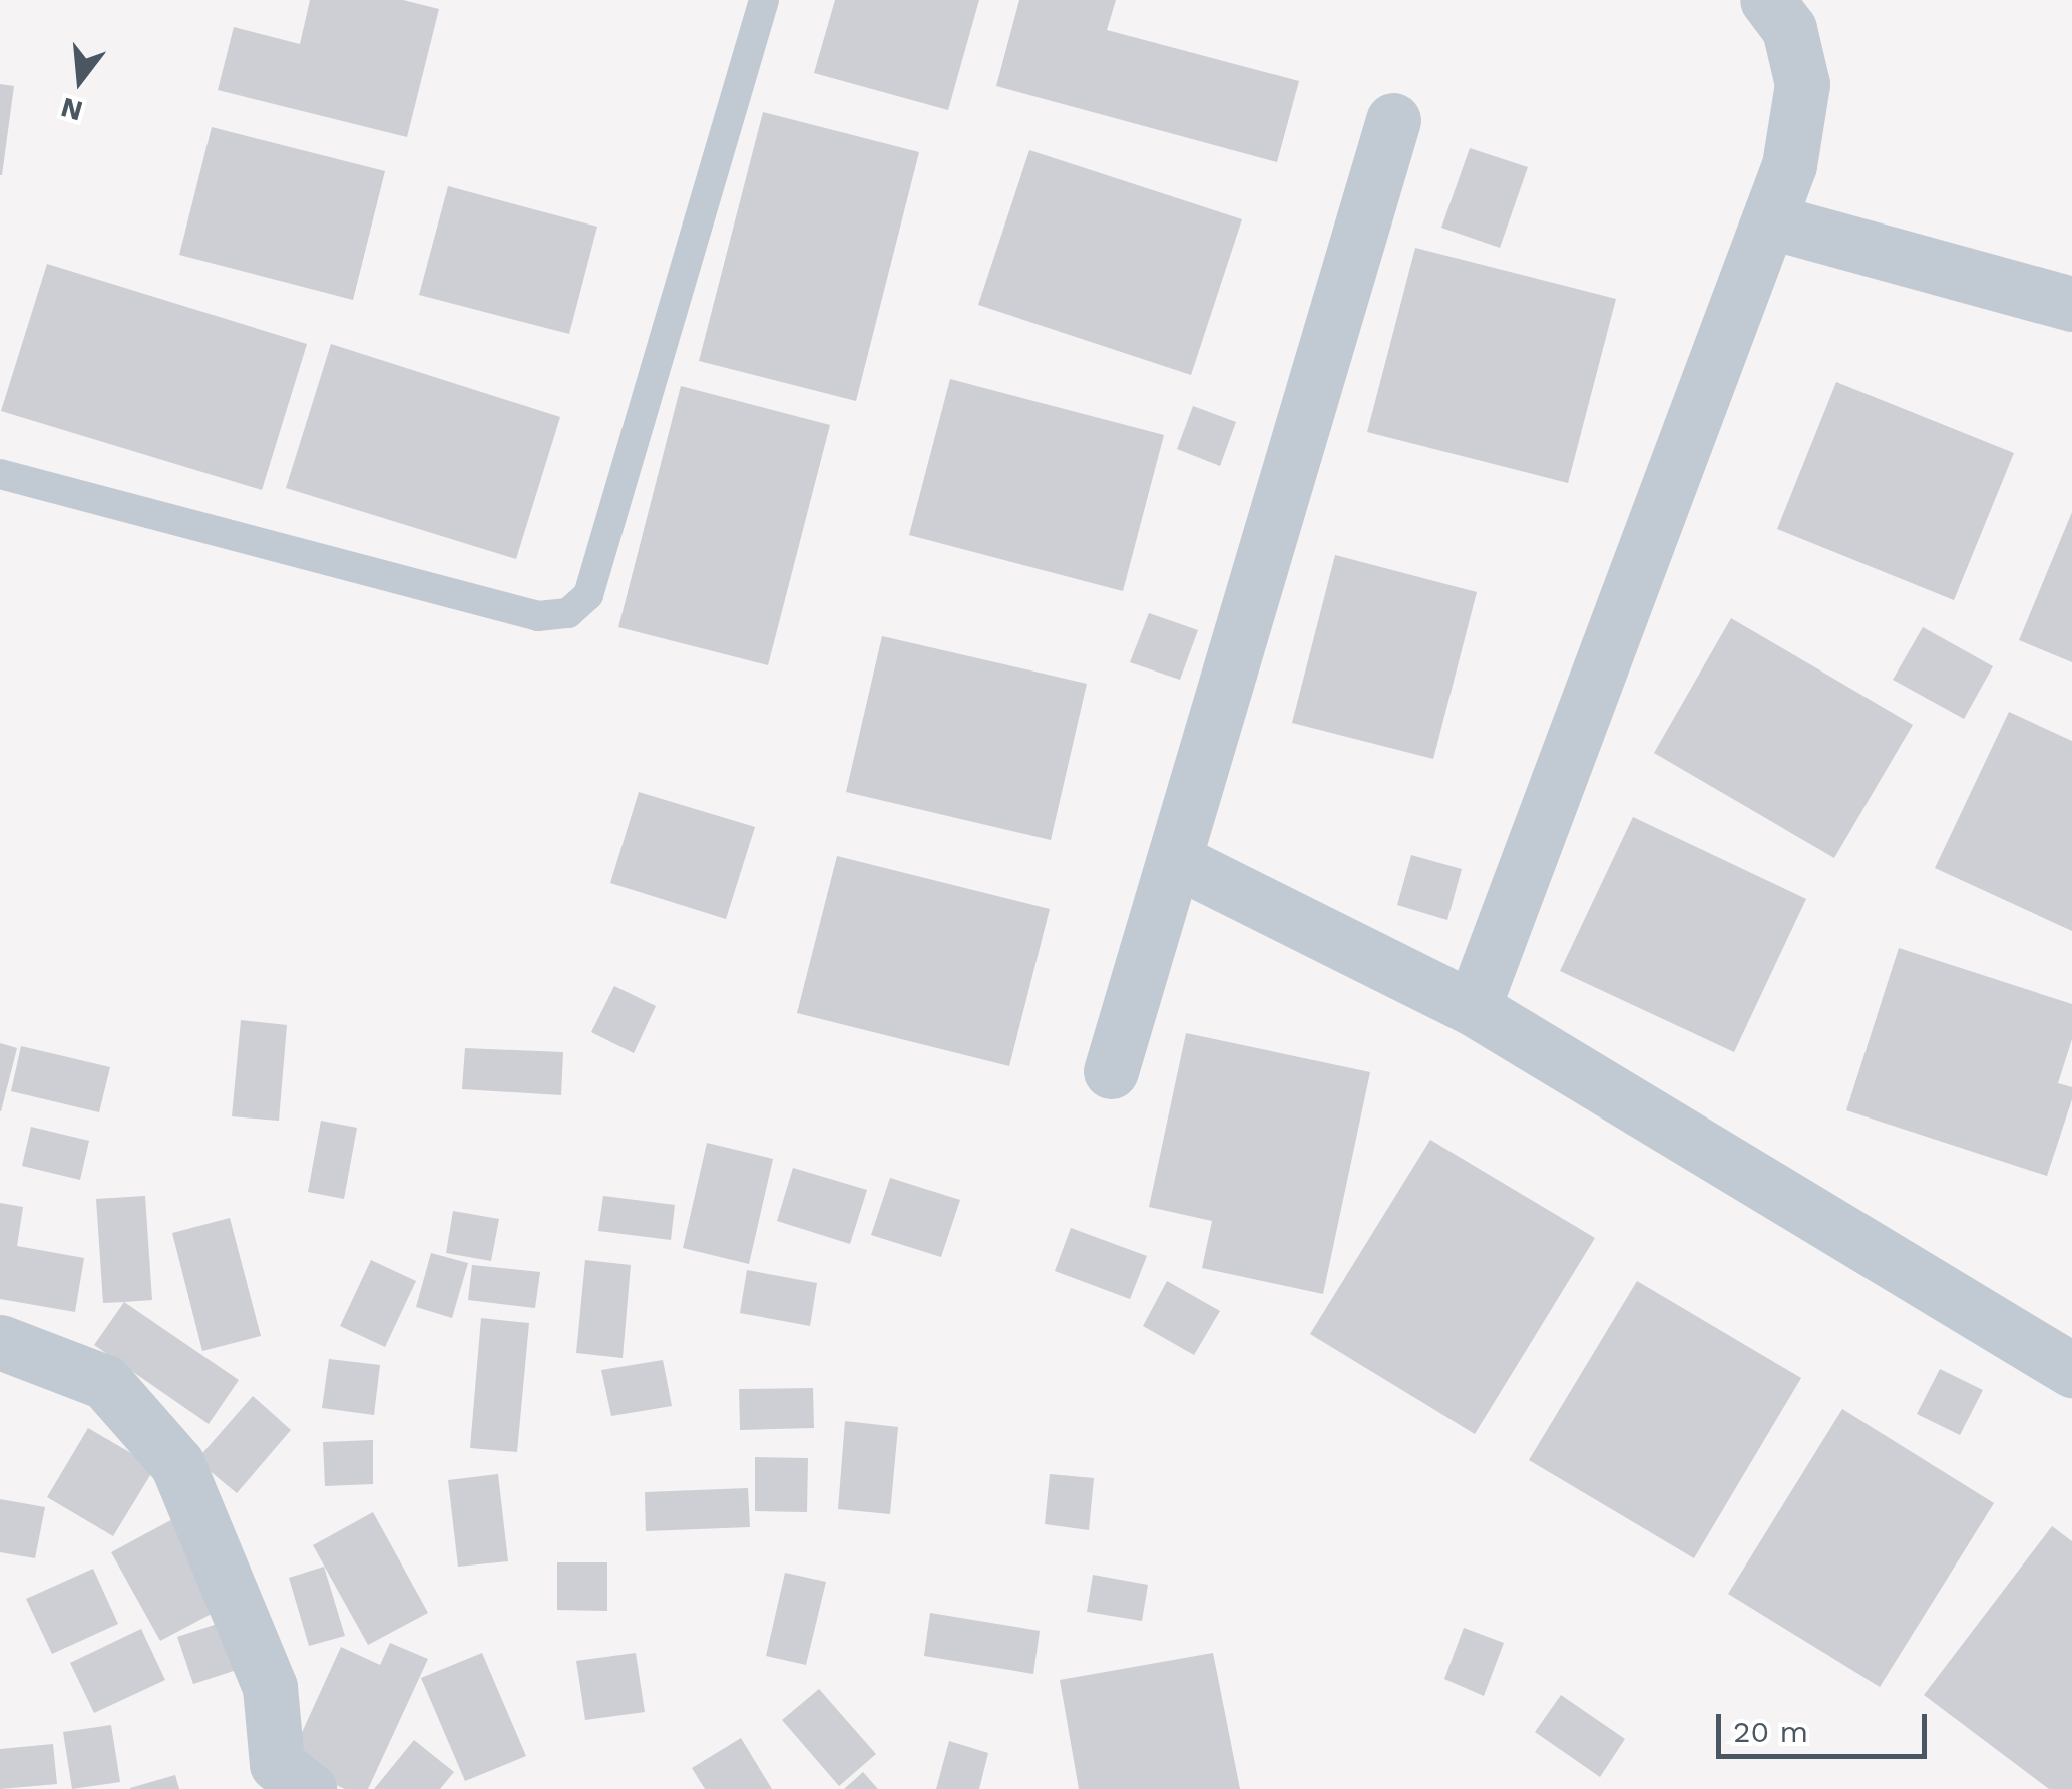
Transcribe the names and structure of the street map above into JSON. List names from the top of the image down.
{
  "scale_bar": "20 m",
  "north": "bottom"
}
